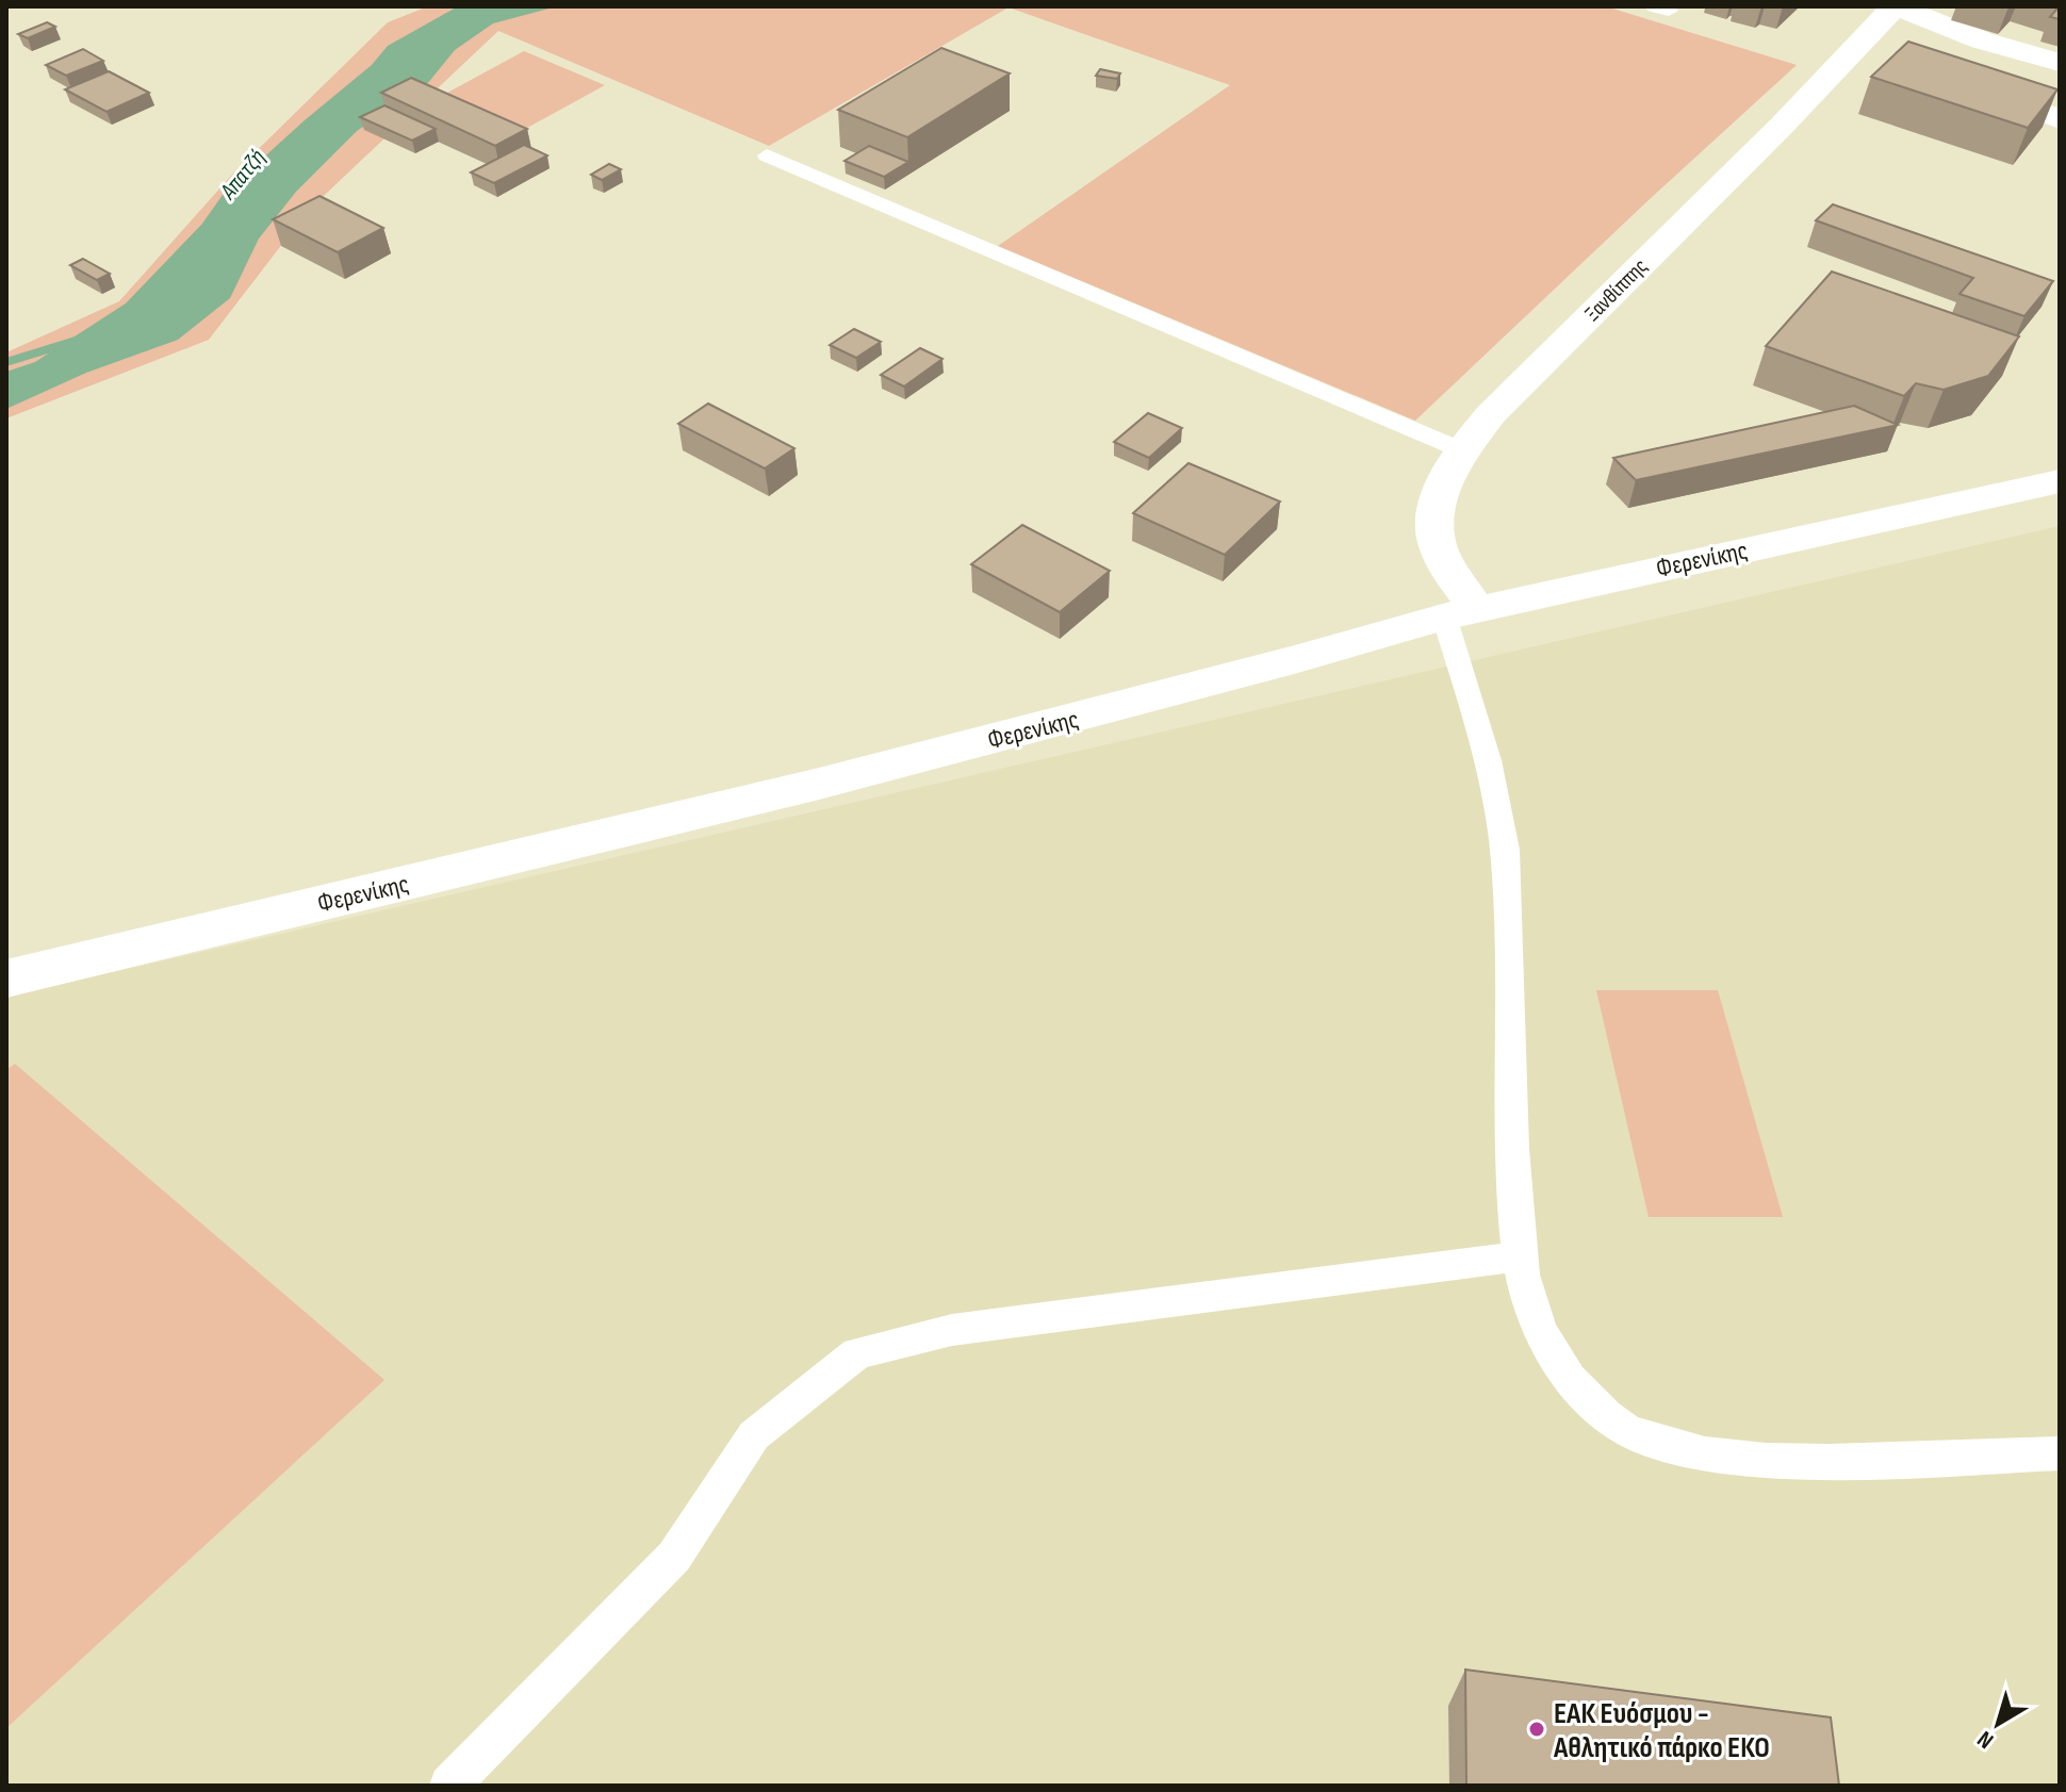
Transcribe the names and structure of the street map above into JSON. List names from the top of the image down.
{
  "streets": {
    "street": ["Ξανθίππης", "Φερενίκης"]
  },
  "crossings": [
    ["Ξανθίππης", "Φερενίκης"]
  ],
  "water": ["Απατζή"],
  "places": ["ΕΑΚ Ευόσμου - Αθλητικό πάρκο ΕΚΟ"],
  "north": "bottom left"
}
